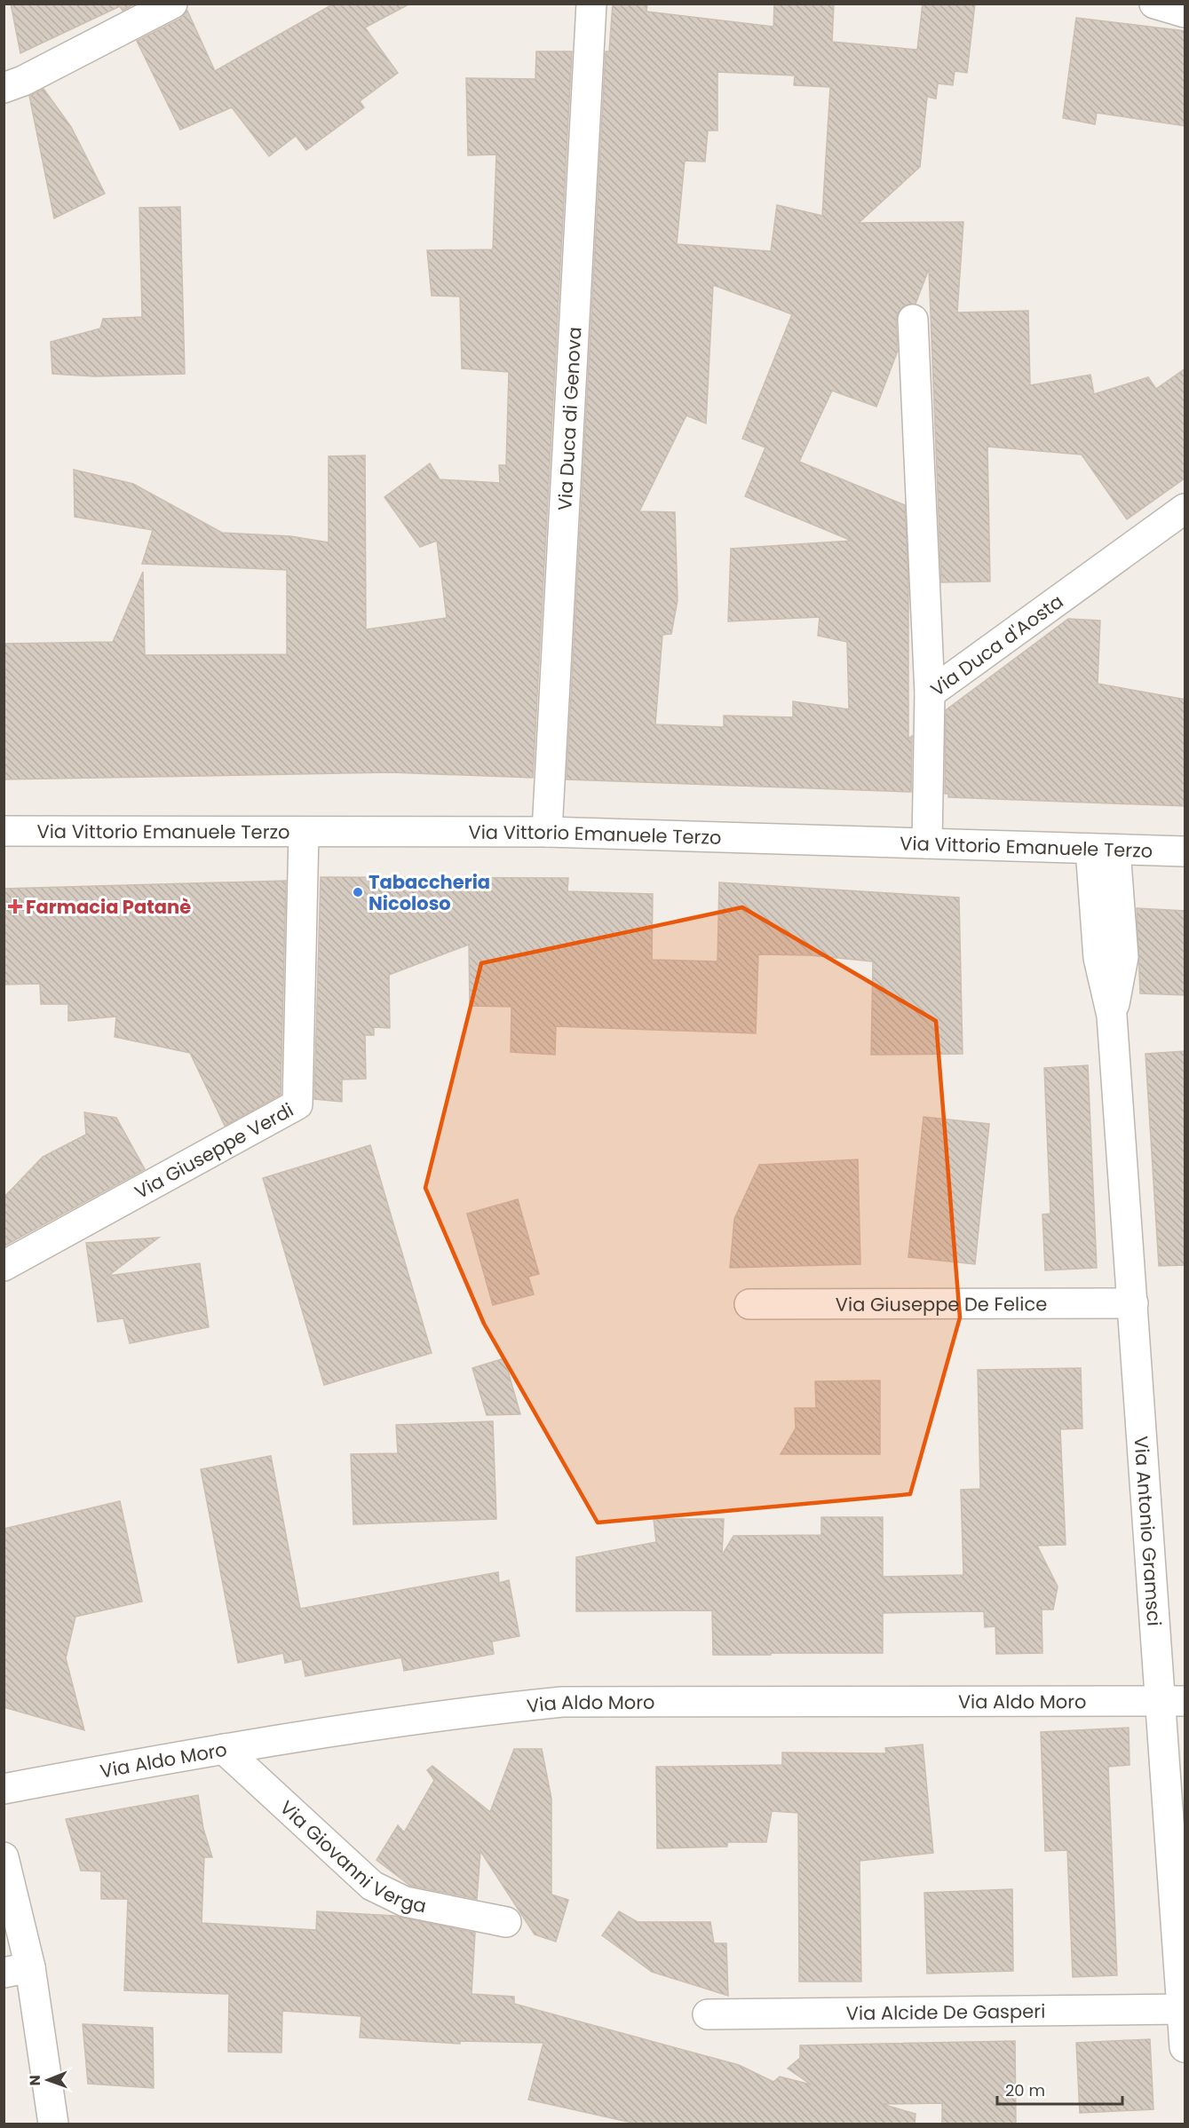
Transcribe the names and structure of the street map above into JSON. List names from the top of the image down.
{
  "streets": {
    "street": [
      "Via Duca di Genova",
      "Via Duca d'Aosta",
      "Via Vittorio Emanuele Terzo",
      "Via Giuseppe Verdi",
      "Via Giuseppe De Felice",
      "Via Antonio Gramsci",
      "Via Aldo Moro",
      "Via Giovanni Verga",
      "Via Alcide De Gasperi"
    ]
  },
  "crossings": [
    ["Via Duca di Genova", "Via Vittorio Emanuele Terzo"],
    ["Via Duca d'Aosta", "Via Vittorio Emanuele Terzo"],
    ["Via Vittorio Emanuele Terzo", "Via Giuseppe Verdi"],
    ["Via Vittorio Emanuele Terzo", "Via Antonio Gramsci"],
    ["Via Giuseppe De Felice", "Via Antonio Gramsci"],
    ["Via Antonio Gramsci", "Via Aldo Moro"],
    ["Via Antonio Gramsci", "Via Alcide De Gasperi"],
    ["Via Aldo Moro", "Via Giovanni Verga"]
  ],
  "places": {
    "other": ["Tabaccheria Nicoloso"],
    "health": ["Farmacia Patanè"]
  },
  "scale_bar": "20 m",
  "north": "left"
}
